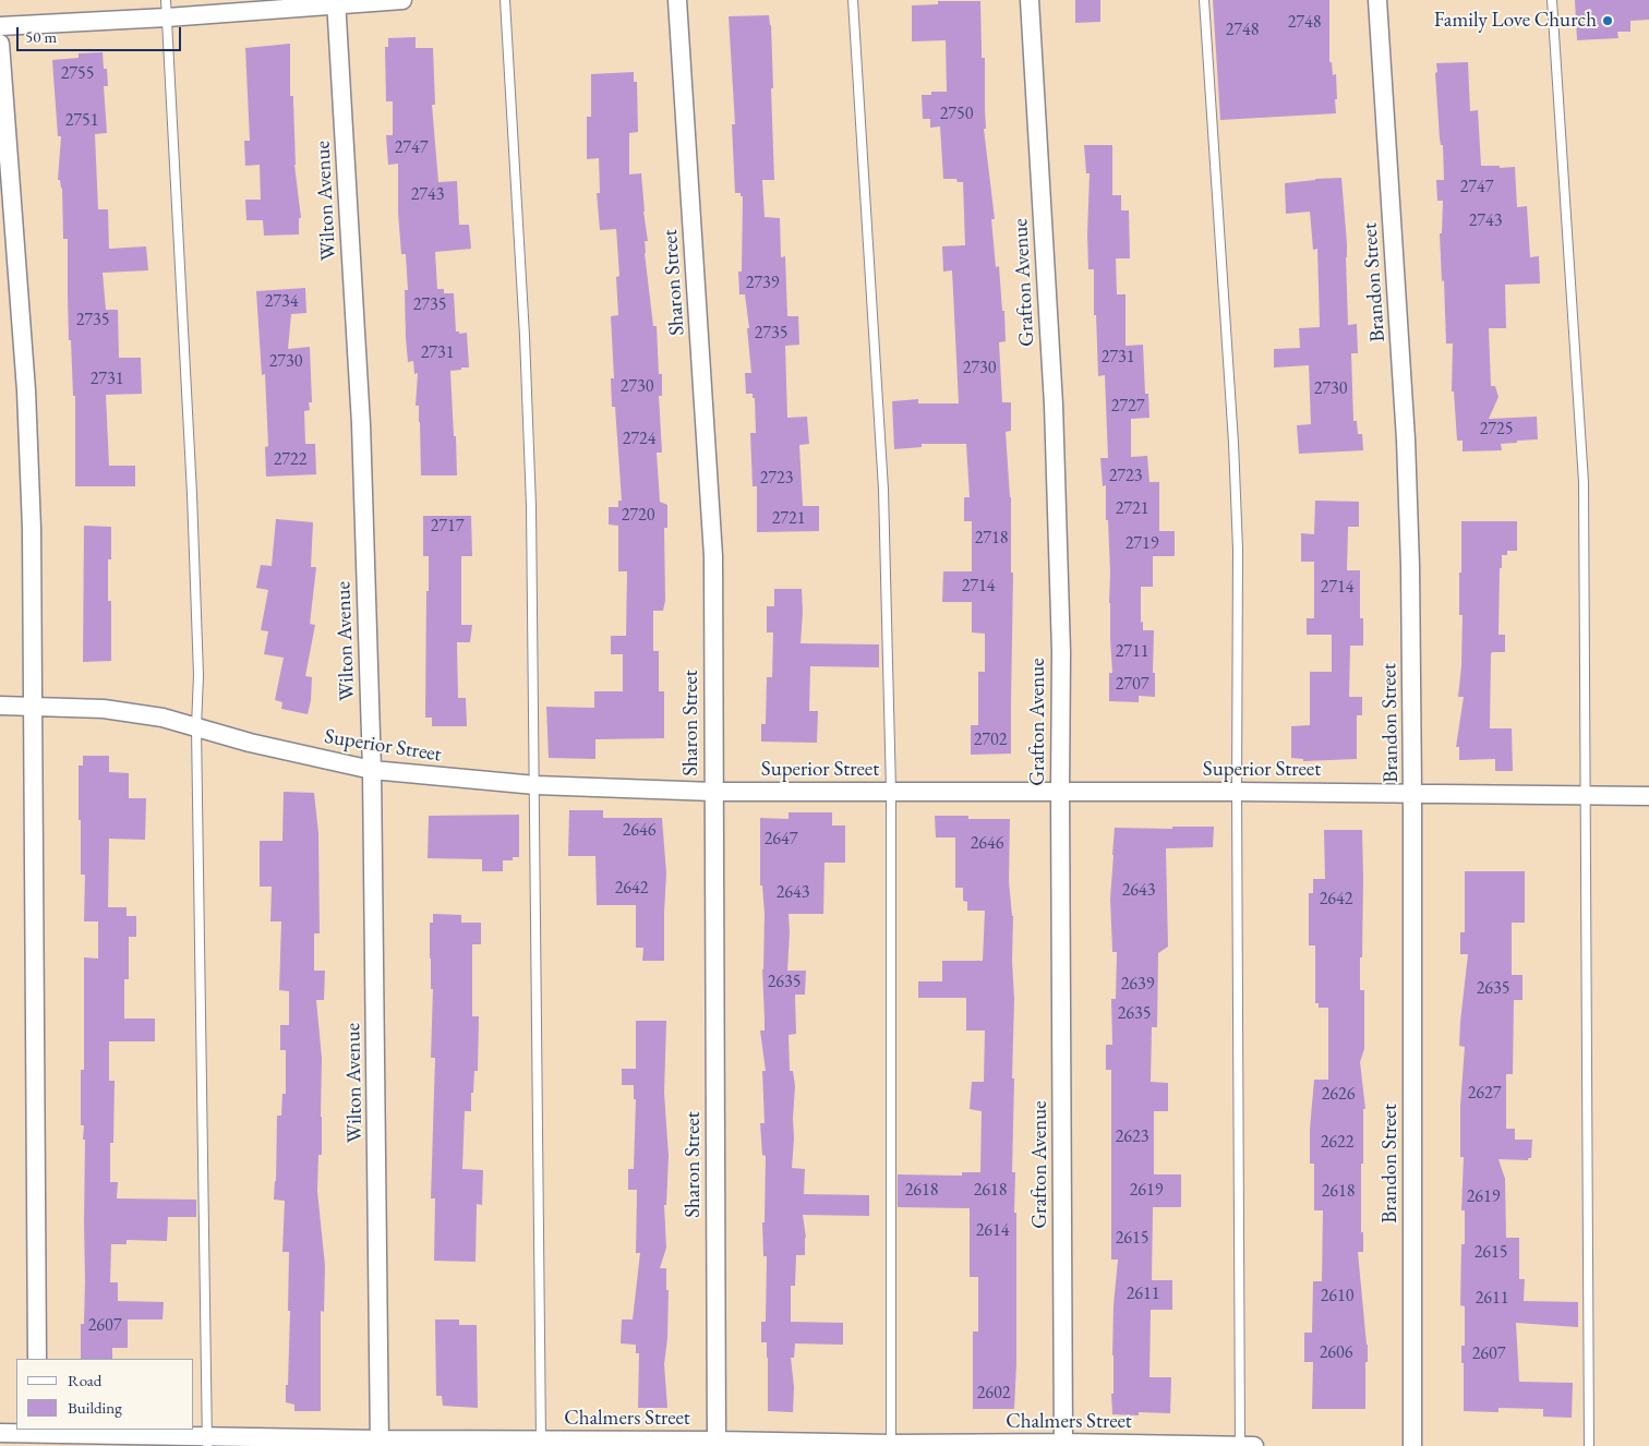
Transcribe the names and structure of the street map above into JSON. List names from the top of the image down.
{
  "streets": {
    "street": [
      "Wilton Avenue",
      "Sharon Street",
      "Grafton Avenue",
      "Brandon Street",
      "Superior Street",
      "Chalmers Street"
    ]
  },
  "crossings": [
    ["Wilton Avenue", "Superior Street"],
    ["Wilton Avenue", "Chalmers Street"],
    ["Sharon Street", "Superior Street"],
    ["Sharon Street", "Chalmers Street"],
    ["Grafton Avenue", "Superior Street"],
    ["Grafton Avenue", "Chalmers Street"],
    ["Brandon Street", "Superior Street"]
  ],
  "places": ["Family Love Church"],
  "house_numbers": [
    "2748",
    "2748",
    "2755",
    "2750",
    "2751",
    "2747",
    "2747",
    "2743",
    "2743",
    "2739",
    "2734",
    "2735",
    "2735",
    "2735",
    "2731",
    "2731",
    "2730",
    "2730",
    "2731",
    "2730",
    "2730",
    "2727",
    "2725",
    "2724",
    "2722",
    "2723",
    "2723",
    "2721",
    "2720",
    "2721",
    "2717",
    "2718",
    "2719",
    "2714",
    "2714",
    "2711",
    "2707",
    "2702",
    "2646",
    "2647",
    "2646",
    "2642",
    "2643",
    "2643",
    "2642",
    "2635",
    "2639",
    "2635",
    "2635",
    "2627",
    "2626",
    "2623",
    "2622",
    "2618",
    "2618",
    "2619",
    "2618",
    "2619",
    "2614",
    "2615",
    "2615",
    "2611",
    "2610",
    "2611",
    "2607",
    "2606",
    "2607",
    "2602"
  ],
  "legend": ["Road", "Building"],
  "scale_bar": "50 m"
}
